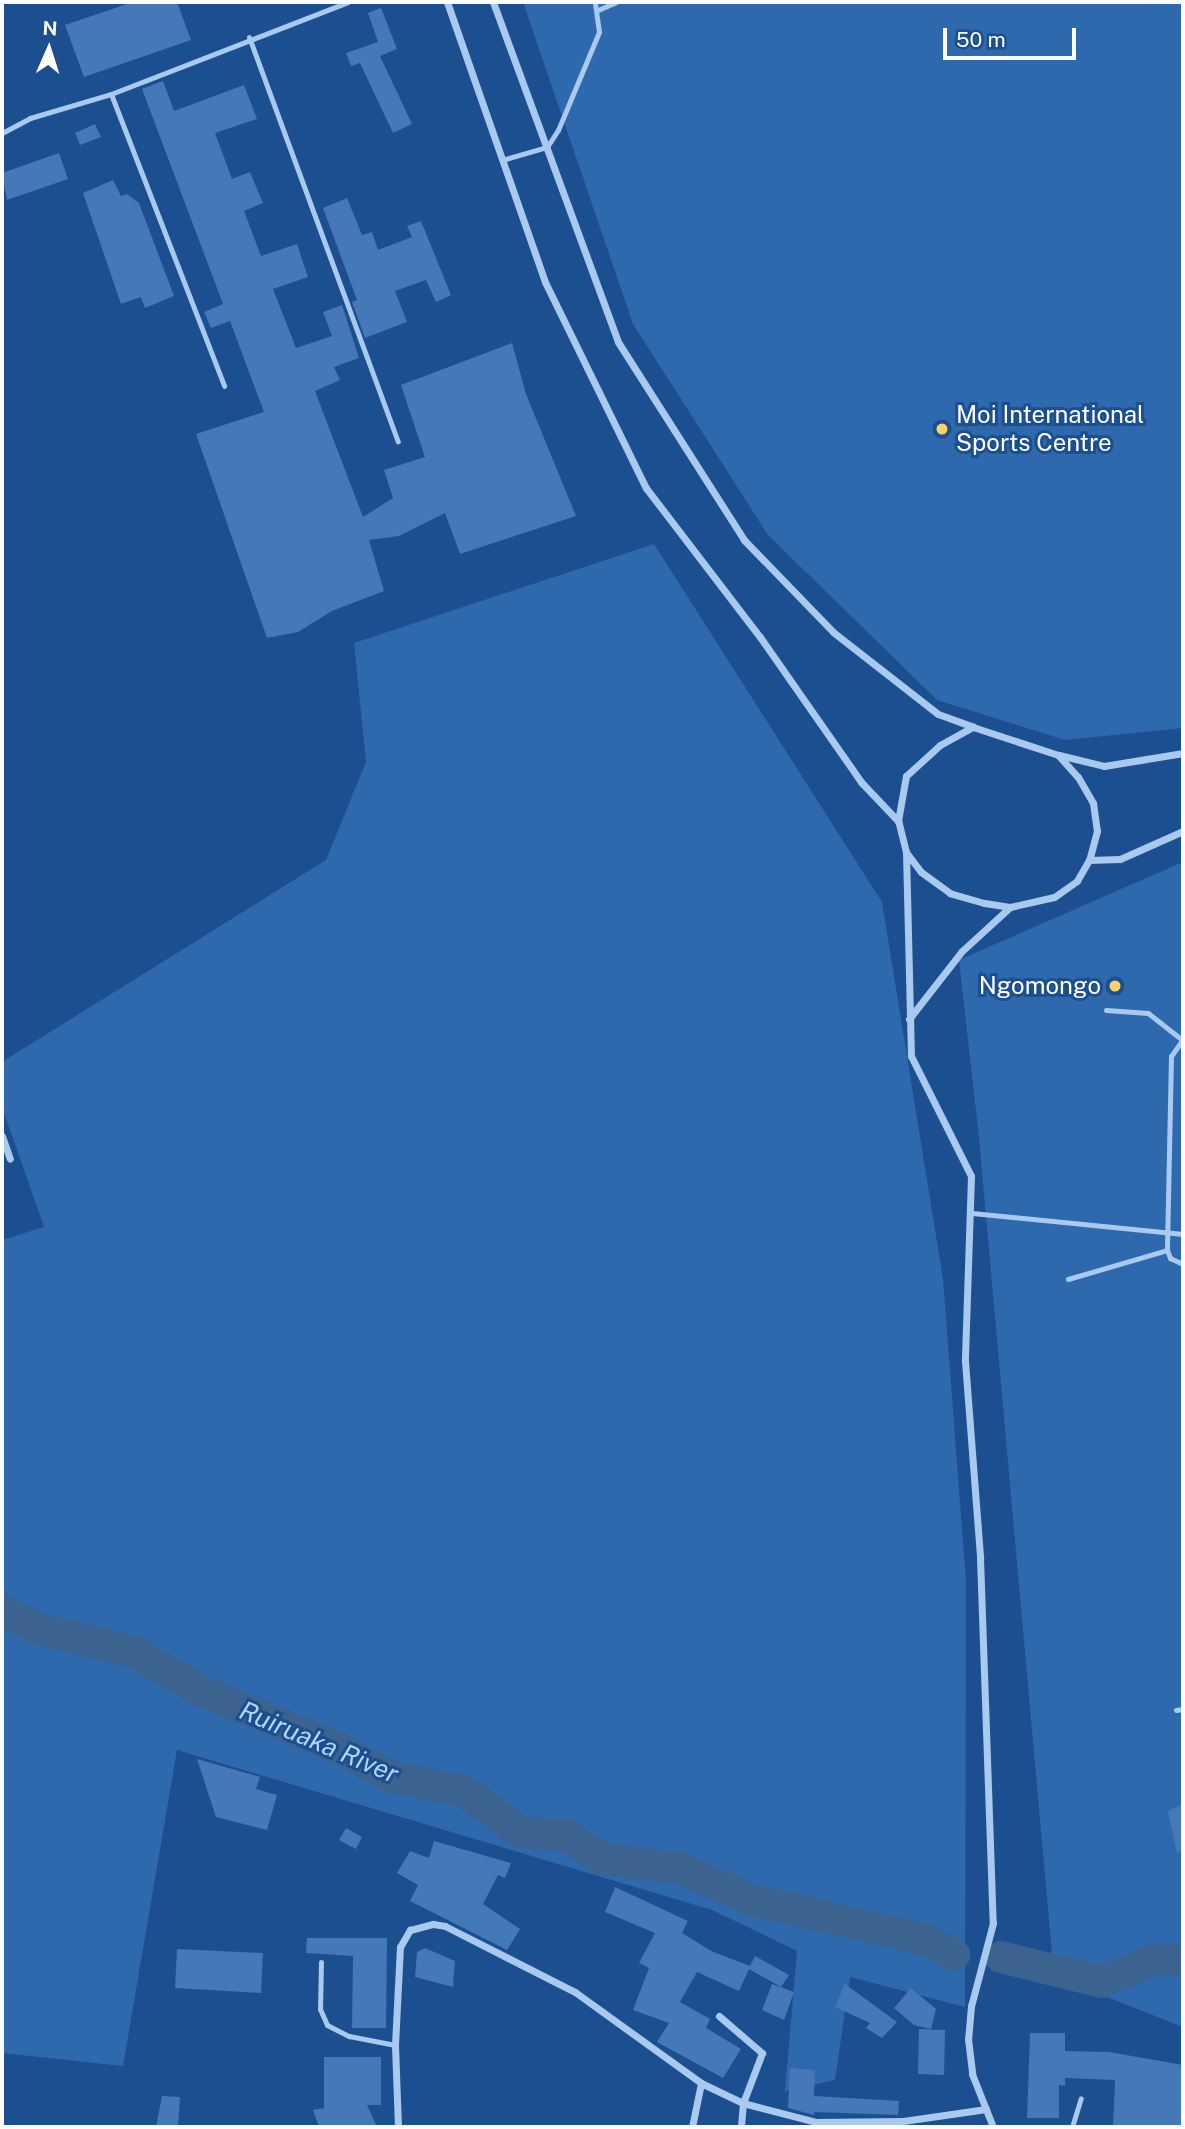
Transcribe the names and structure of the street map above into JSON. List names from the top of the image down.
{
  "water": ["Ruiruaka River"],
  "places": ["Moi International Sports Centre", "Ngomongo"],
  "scale_bar": "50 m",
  "north": "top"
}
